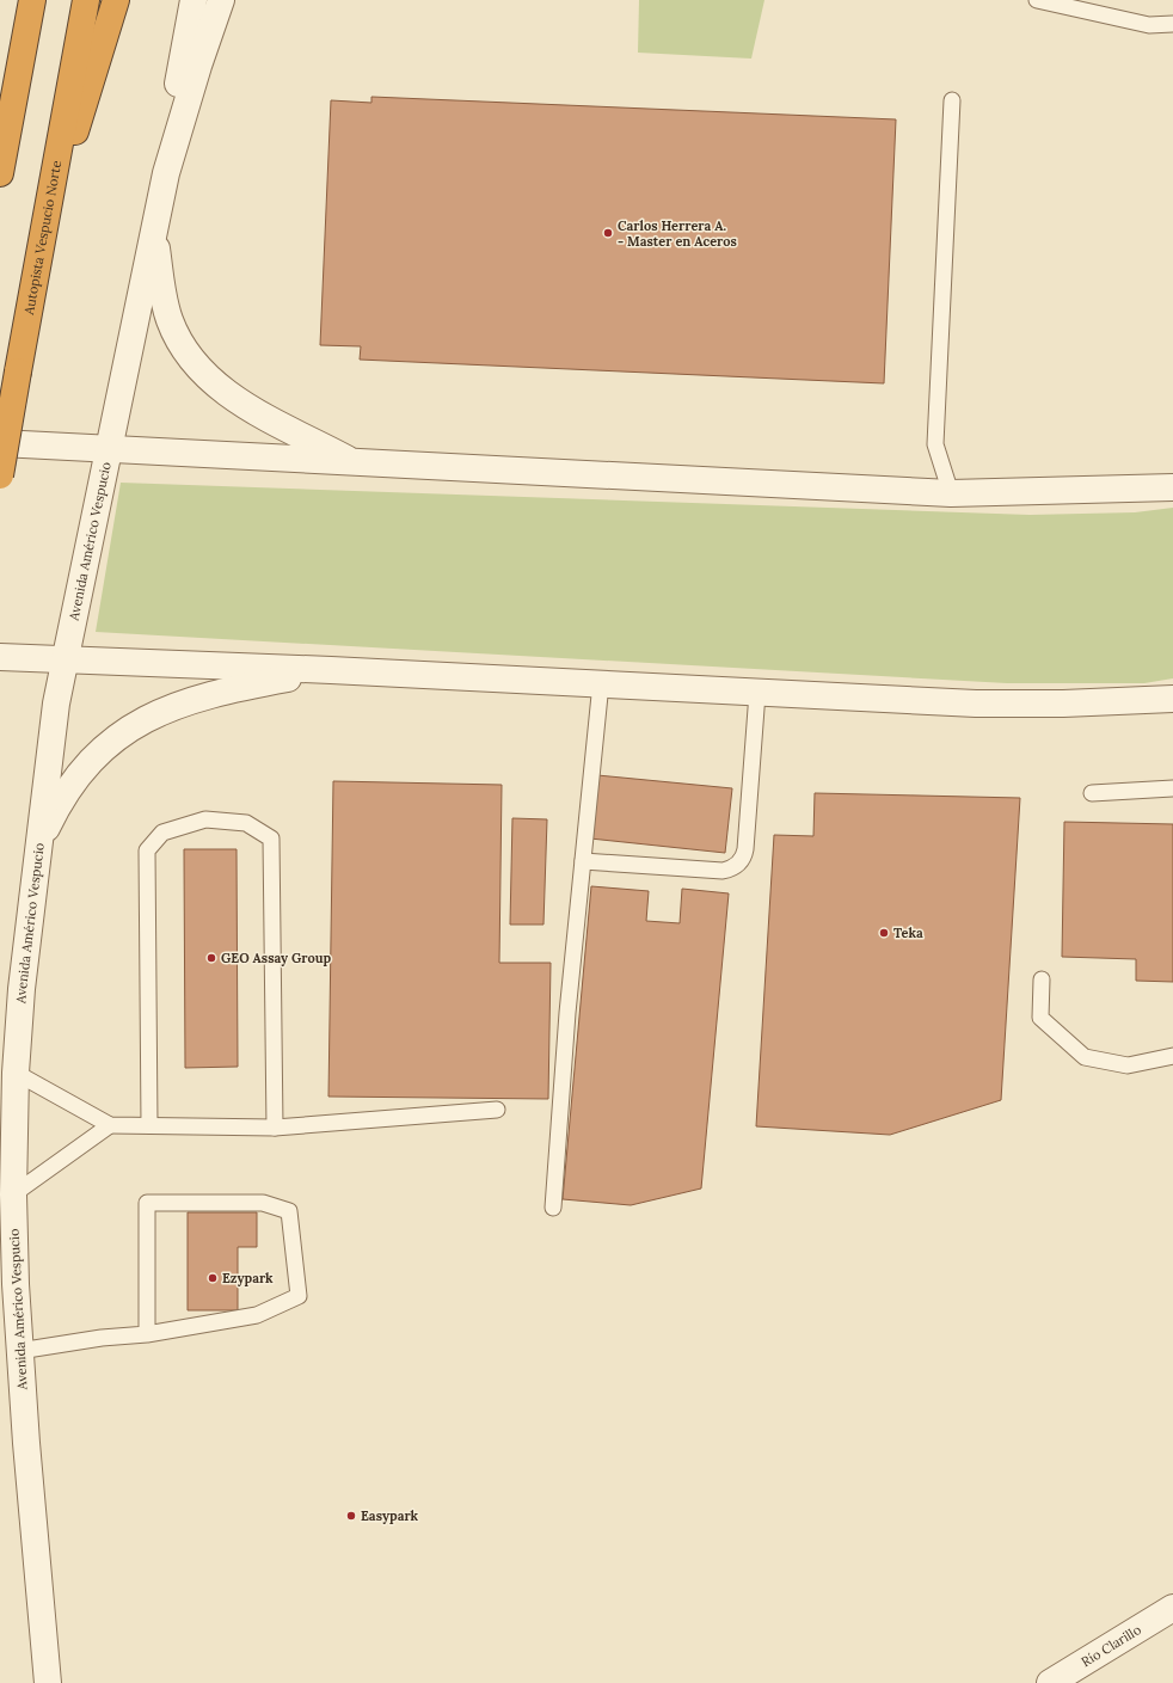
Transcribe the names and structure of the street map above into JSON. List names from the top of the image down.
{
  "streets": {
    "highway": ["Autopista Vespucio Norte"],
    "street": ["Avenida Américo Vespucio", "Río Clarillo"]
  },
  "places": [
    "Carlos Herrera A. - Master en Aceros",
    "Teka",
    "GEO Assay Group",
    "Ezypark",
    "Easypark"
  ]
}
